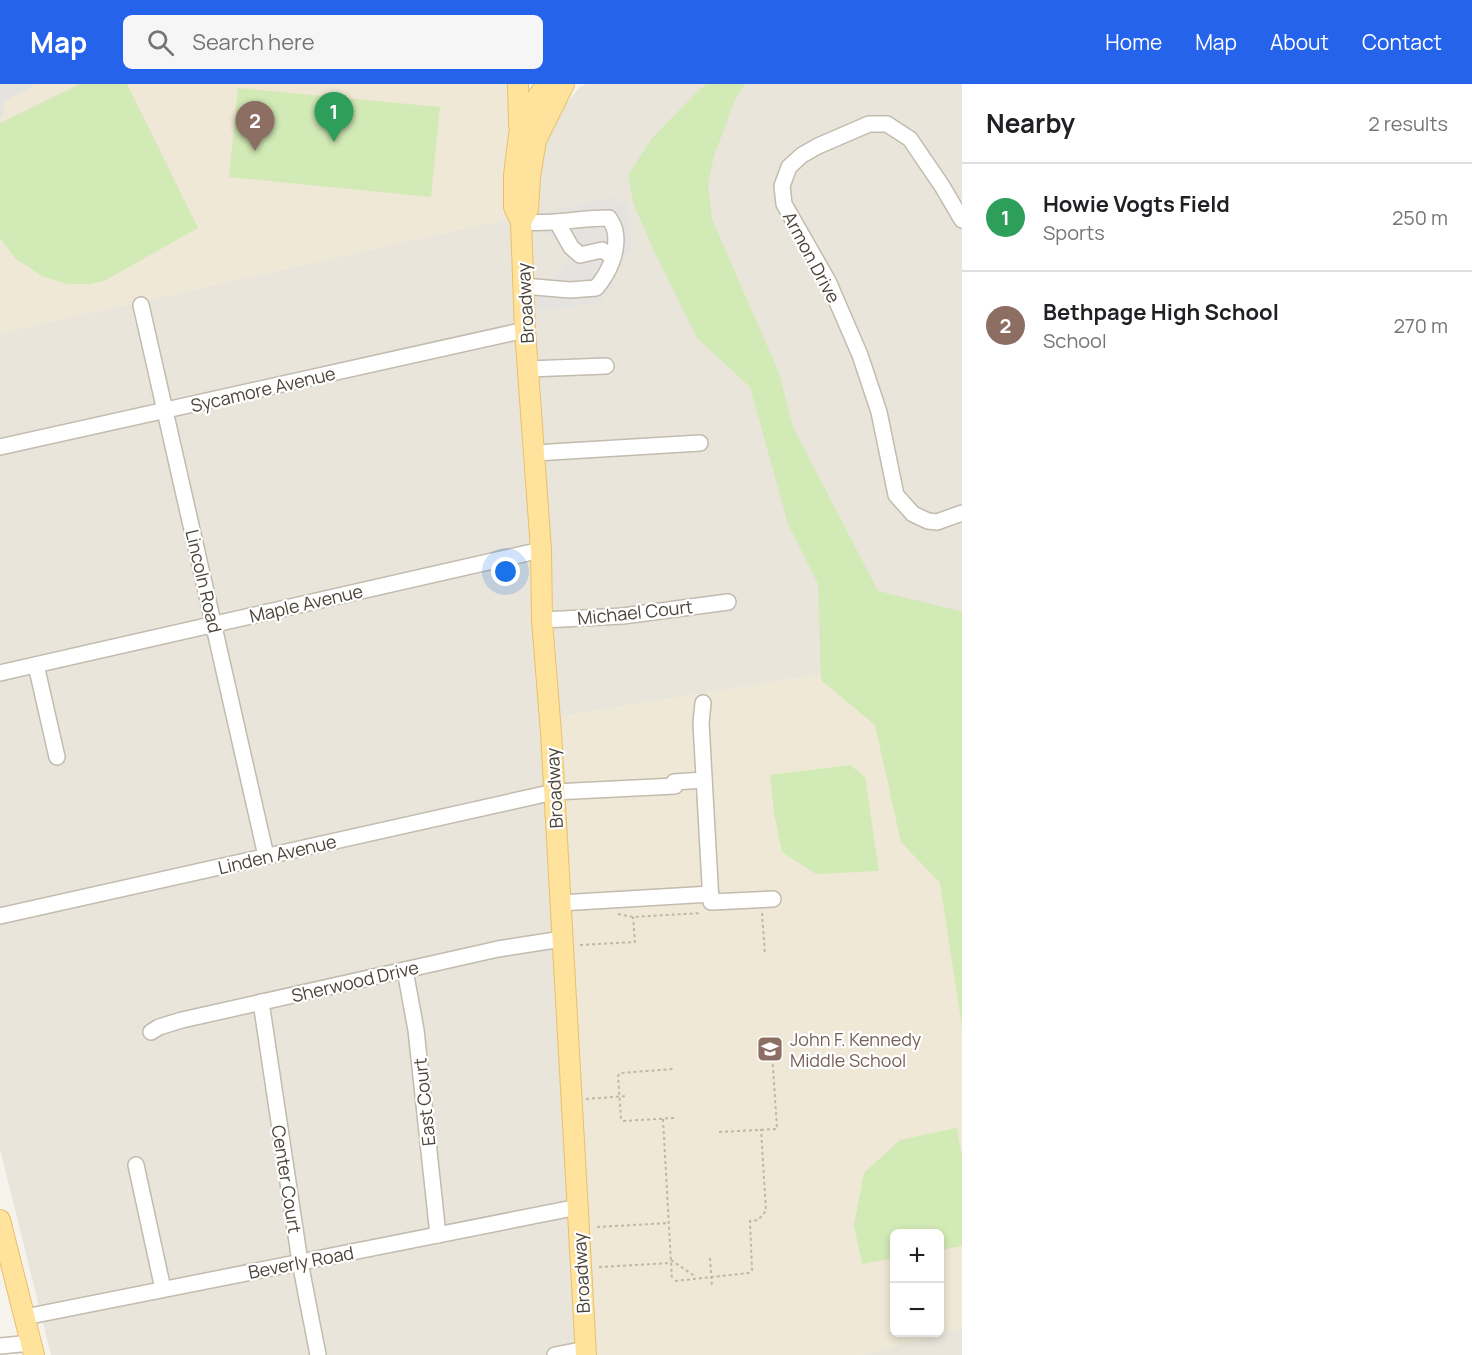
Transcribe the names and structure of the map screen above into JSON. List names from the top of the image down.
{
  "streets": {
    "main road": ["Broadway"],
    "street": [
      "Armon Drive",
      "Sycamore Avenue",
      "Lincoln Road",
      "Maple Avenue",
      "Michael Court",
      "Linden Avenue",
      "Sherwood Drive",
      "East Court",
      "Center Court",
      "Beverly Road"
    ]
  },
  "crossings": [
    ["Broadway", "Sycamore Avenue"],
    ["Broadway", "Maple Avenue"],
    ["Broadway", "Michael Court"],
    ["Broadway", "Linden Avenue"],
    ["Broadway", "Sherwood Drive"],
    ["Broadway", "Beverly Road"],
    ["Sycamore Avenue", "Lincoln Road"],
    ["Lincoln Road", "Maple Avenue"],
    ["Lincoln Road", "Linden Avenue"],
    ["Sherwood Drive", "East Court"],
    ["Sherwood Drive", "Center Court"],
    ["East Court", "Beverly Road"],
    ["Center Court", "Beverly Road"]
  ],
  "places": {
    "school or university": ["John F. Kennedy Middle School"]
  },
  "page": {
    "header": "Map",
    "search": "Search here",
    "nav": [
      "Home",
      "Map",
      "About",
      "Contact"
    ],
    "heading": ["Nearby", "2 results"],
    "pins": ["1", "2"],
    "list": [
      {
        "mark": "1",
        "name": "Howie Vogts Field",
        "note": "Sports",
        "value": "250 m"
      },
      {
        "mark": "2",
        "name": "Bethpage High School",
        "note": "School",
        "value": "270 m"
      }
    ],
    "map_buttons": ["+", "−"]
  }
}
